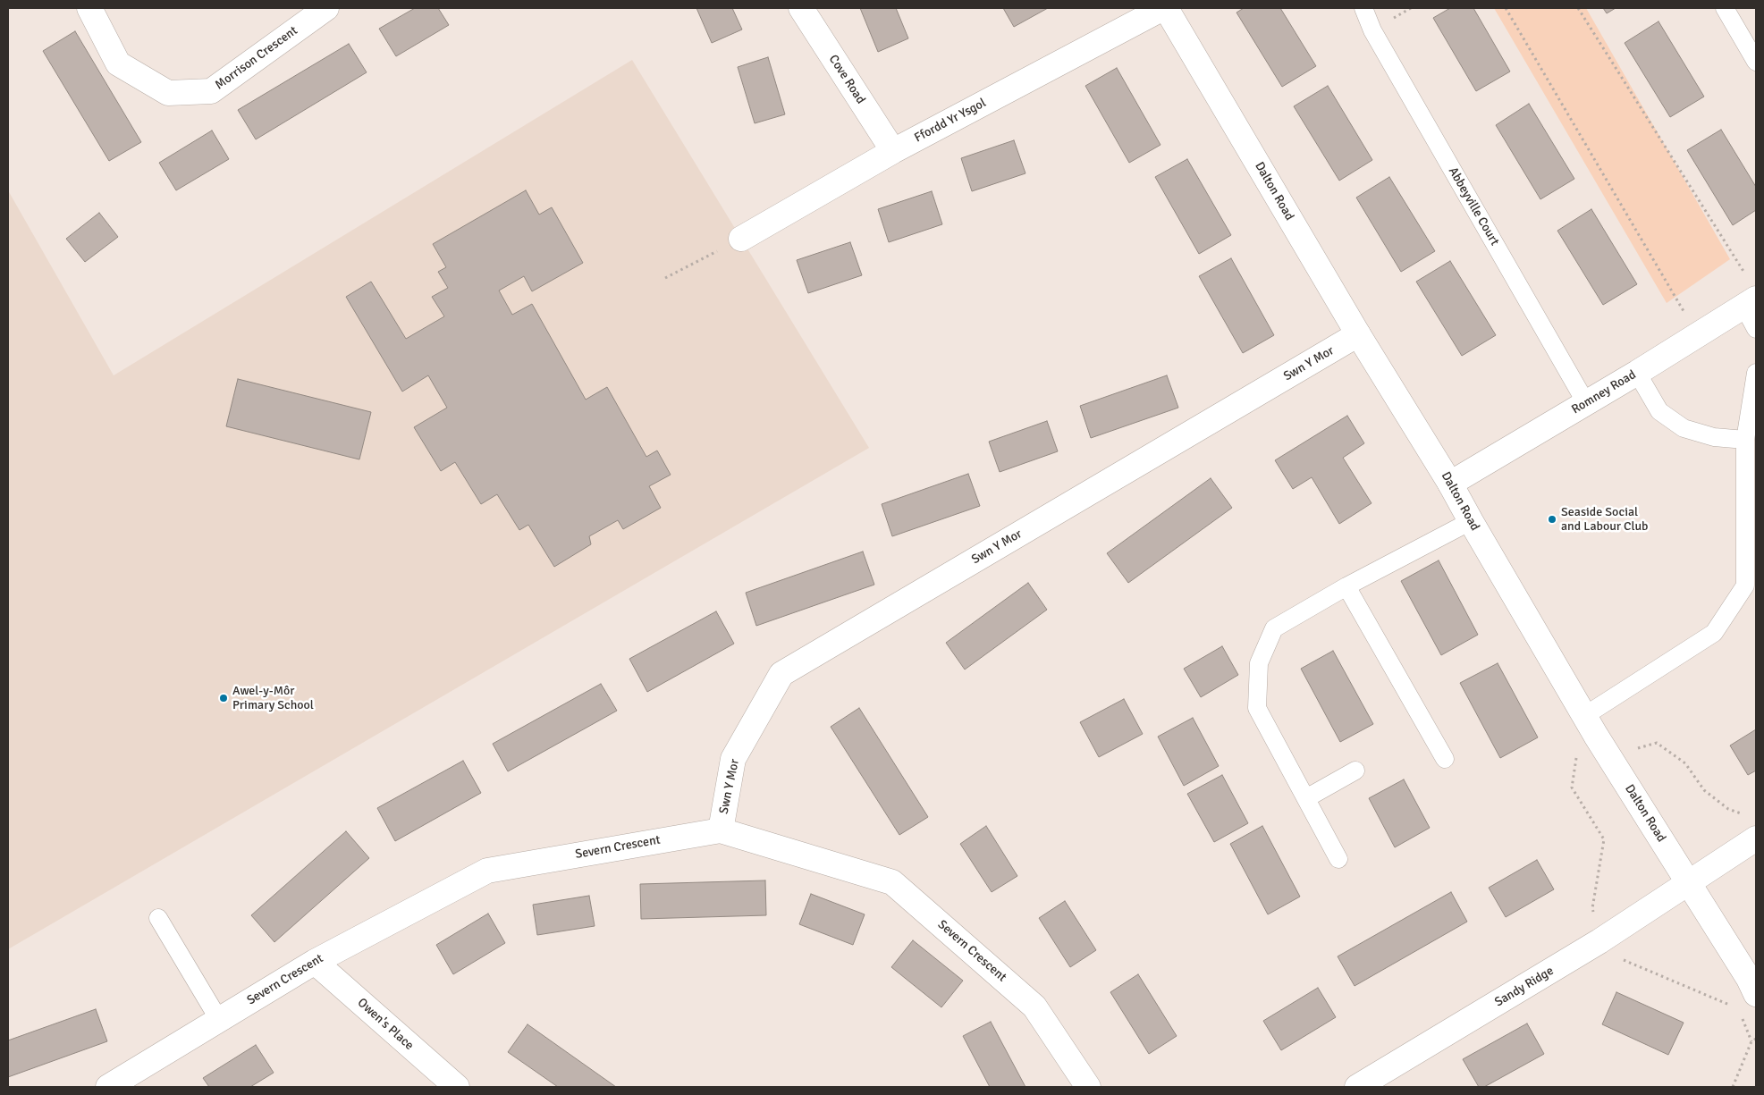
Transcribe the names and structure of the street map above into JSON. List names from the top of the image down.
{
  "streets": {
    "street": [
      "Morrison Crescent",
      "Cove Road",
      "Ffordd Yr Ysgol",
      "Dalton Road",
      "Swn Y Mor",
      "Romney Road",
      "Severn Crescent",
      "Sandy Ridge",
      "Owen's Place"
    ],
    "lane": ["Abbeyville Court"]
  },
  "crossings": [
    ["Cove Road", "Ffordd Yr Ysgol"],
    ["Ffordd Yr Ysgol", "Dalton Road"],
    ["Dalton Road", "Swn Y Mor"],
    ["Dalton Road", "Romney Road"],
    ["Dalton Road", "Sandy Ridge"],
    ["Abbeyville Court", "Romney Road"],
    ["Swn Y Mor", "Severn Crescent"],
    ["Severn Crescent", "Owen's Place"]
  ],
  "places": ["Seaside Social and Labour Club", "Awel-y-Môr Primary School"]
}
